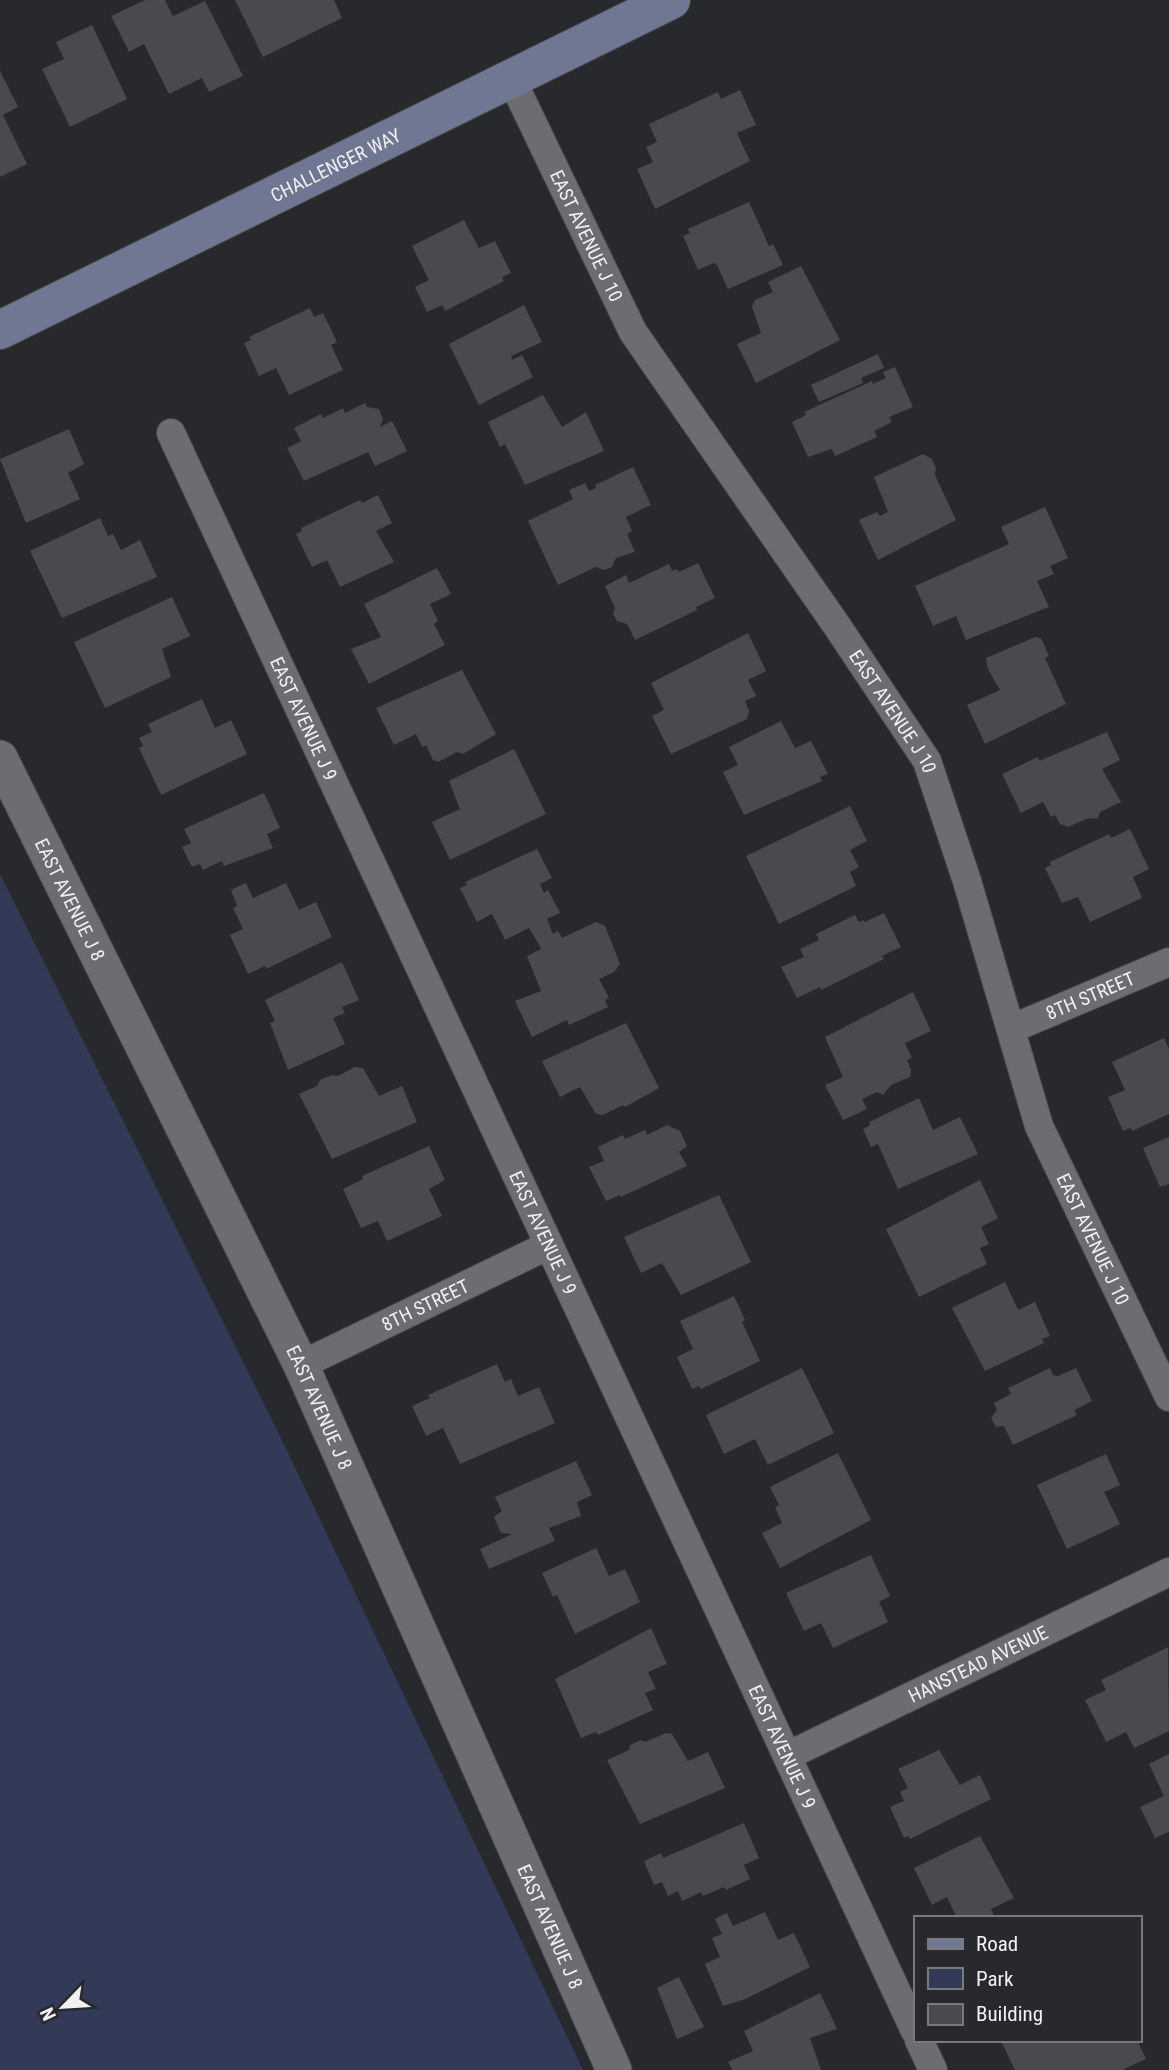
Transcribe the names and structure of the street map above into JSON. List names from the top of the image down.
{
  "streets": {
    "main road": ["CHALLENGER WAY"],
    "street": [
      "EAST AVENUE J 10",
      "EAST AVENUE J 9",
      "EAST AVENUE J 8",
      "8TH STREET",
      "HANSTEAD AVENUE"
    ]
  },
  "crossings": [
    ["CHALLENGER WAY", "EAST AVENUE J 10"],
    ["EAST AVENUE J 10", "8TH STREET"],
    ["EAST AVENUE J 9", "8TH STREET"],
    ["EAST AVENUE J 9", "HANSTEAD AVENUE"],
    ["EAST AVENUE J 8", "8TH STREET"]
  ],
  "legend": ["Road", "Park", "Building"],
  "north": "bottom left"
}
